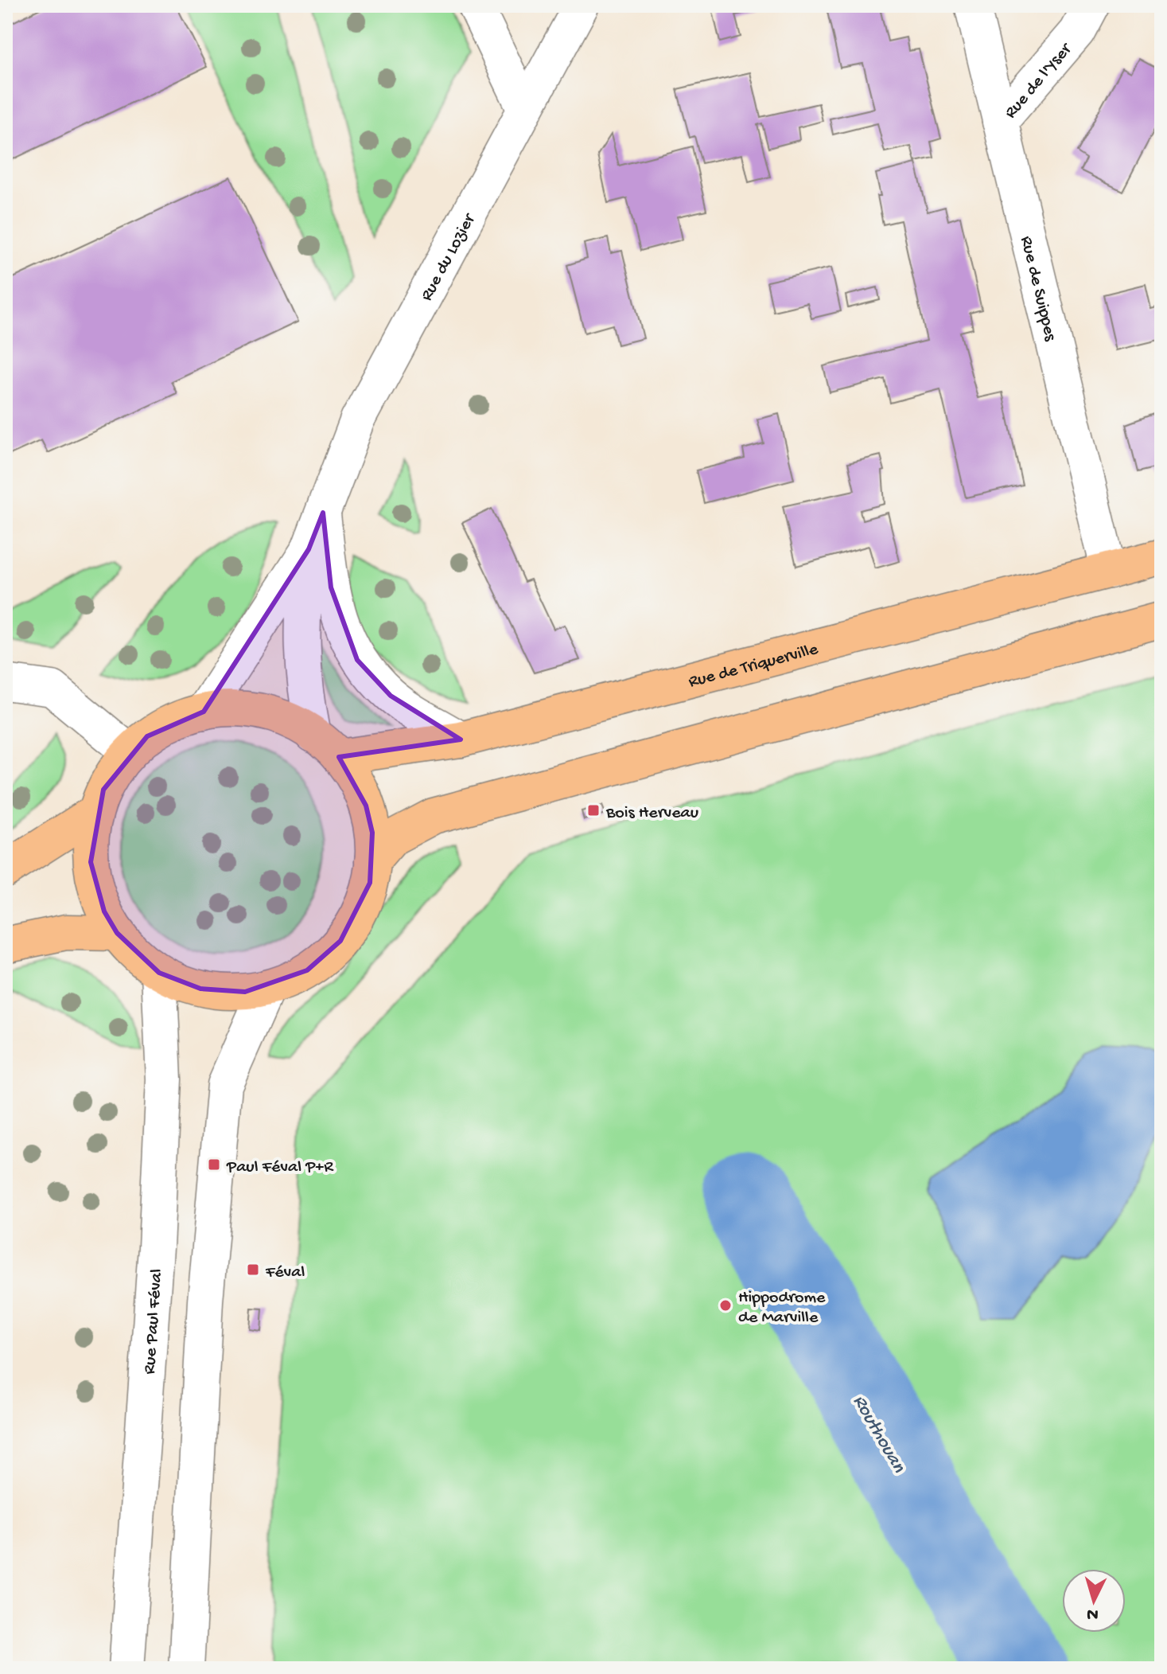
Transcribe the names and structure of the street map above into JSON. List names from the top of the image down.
{
  "streets": {
    "main road": ["Rue de Triquerville"],
    "street": [
      "Rue de l'Yser",
      "Rue du Lozier",
      "Rue de Suippes",
      "Rue Paul Féval"
    ]
  },
  "crossings": [
    ["Rue de l'Yser", "Rue de Suippes"],
    ["Rue du Lozier", "Rue de Triquerville"],
    ["Rue de Suippes", "Rue de Triquerville"]
  ],
  "water": ["Routhouan"],
  "places": {
    "transit": ["Bois Herveau", "Paul Féval P+R", "Féval"],
    "other": ["Hippodrome de Marville"]
  },
  "north": "bottom"
}
